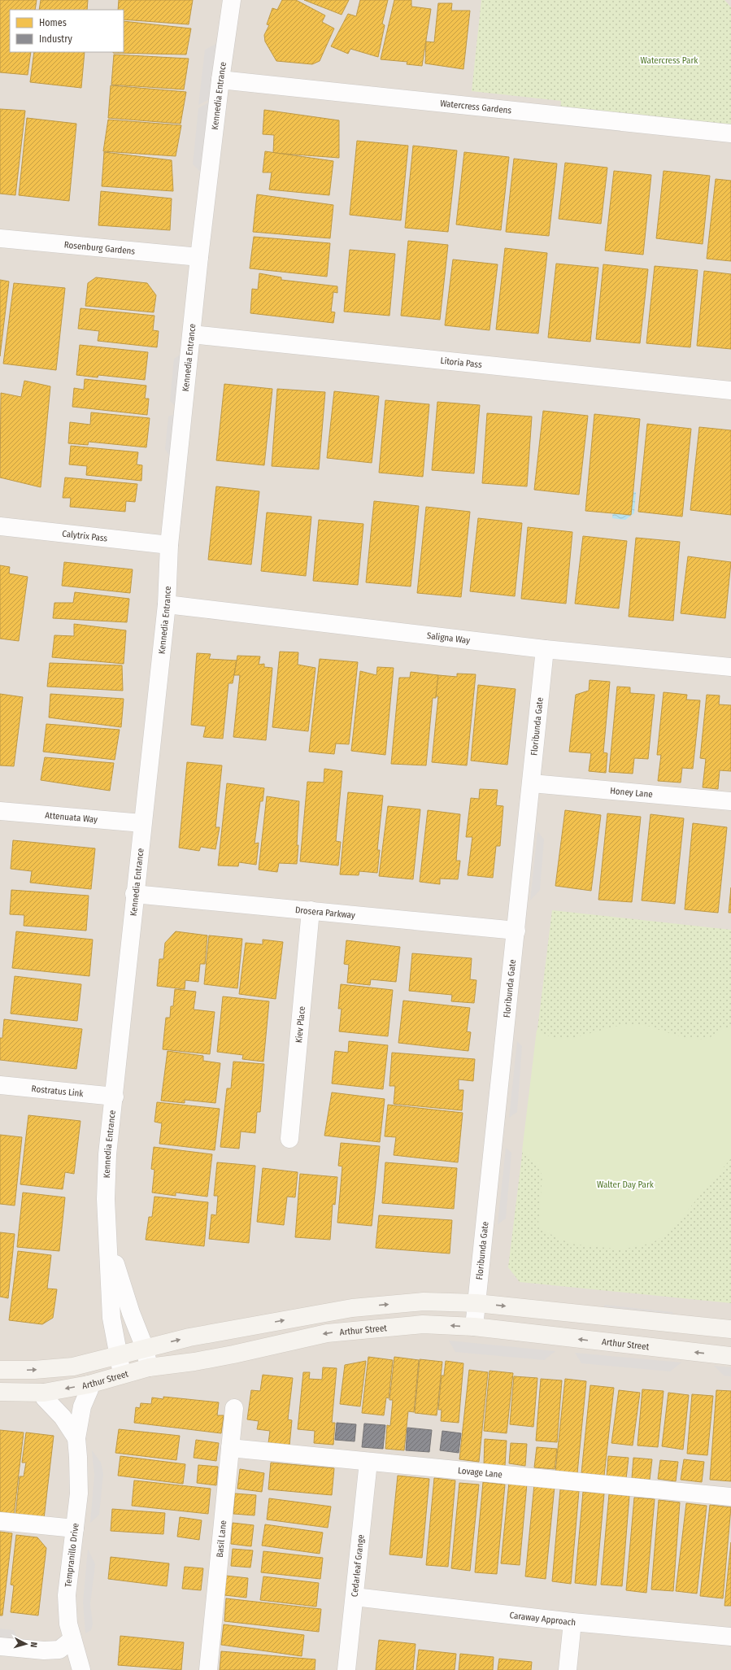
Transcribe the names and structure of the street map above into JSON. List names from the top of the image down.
{
  "streets": {
    "street": [
      "Kennedia Entrance",
      "Watercress Gardens",
      "Rosenburg Gardens",
      "Litoria Pass",
      "Calytrix Pass",
      "Saligna Way",
      "Floribunda Gate",
      "Honey Lane",
      "Attenuata Way",
      "Drosera Parkway",
      "Kiev Place",
      "Rostratus Link",
      "Arthur Street",
      "Lovage Lane",
      "Basil Lane",
      "Tempranillo Drive",
      "Cedarleaf Grange",
      "Caraway Approach"
    ]
  },
  "crossings": [
    ["Kennedia Entrance", "Watercress Gardens"],
    ["Kennedia Entrance", "Rosenburg Gardens"],
    ["Kennedia Entrance", "Litoria Pass"],
    ["Kennedia Entrance", "Calytrix Pass"],
    ["Kennedia Entrance", "Saligna Way"],
    ["Kennedia Entrance", "Attenuata Way"],
    ["Kennedia Entrance", "Drosera Parkway"],
    ["Kennedia Entrance", "Rostratus Link"],
    ["Kennedia Entrance", "Arthur Street"],
    ["Saligna Way", "Floribunda Gate"],
    ["Floribunda Gate", "Honey Lane"],
    ["Floribunda Gate", "Drosera Parkway"],
    ["Floribunda Gate", "Arthur Street"],
    ["Drosera Parkway", "Kiev Place"],
    ["Arthur Street", "Tempranillo Drive"],
    ["Lovage Lane", "Basil Lane"],
    ["Lovage Lane", "Cedarleaf Grange"],
    ["Cedarleaf Grange", "Caraway Approach"]
  ],
  "parks": ["Watercress Park", "Walter Day Park"],
  "legend": ["Homes", "Industry"],
  "north": "right"
}
